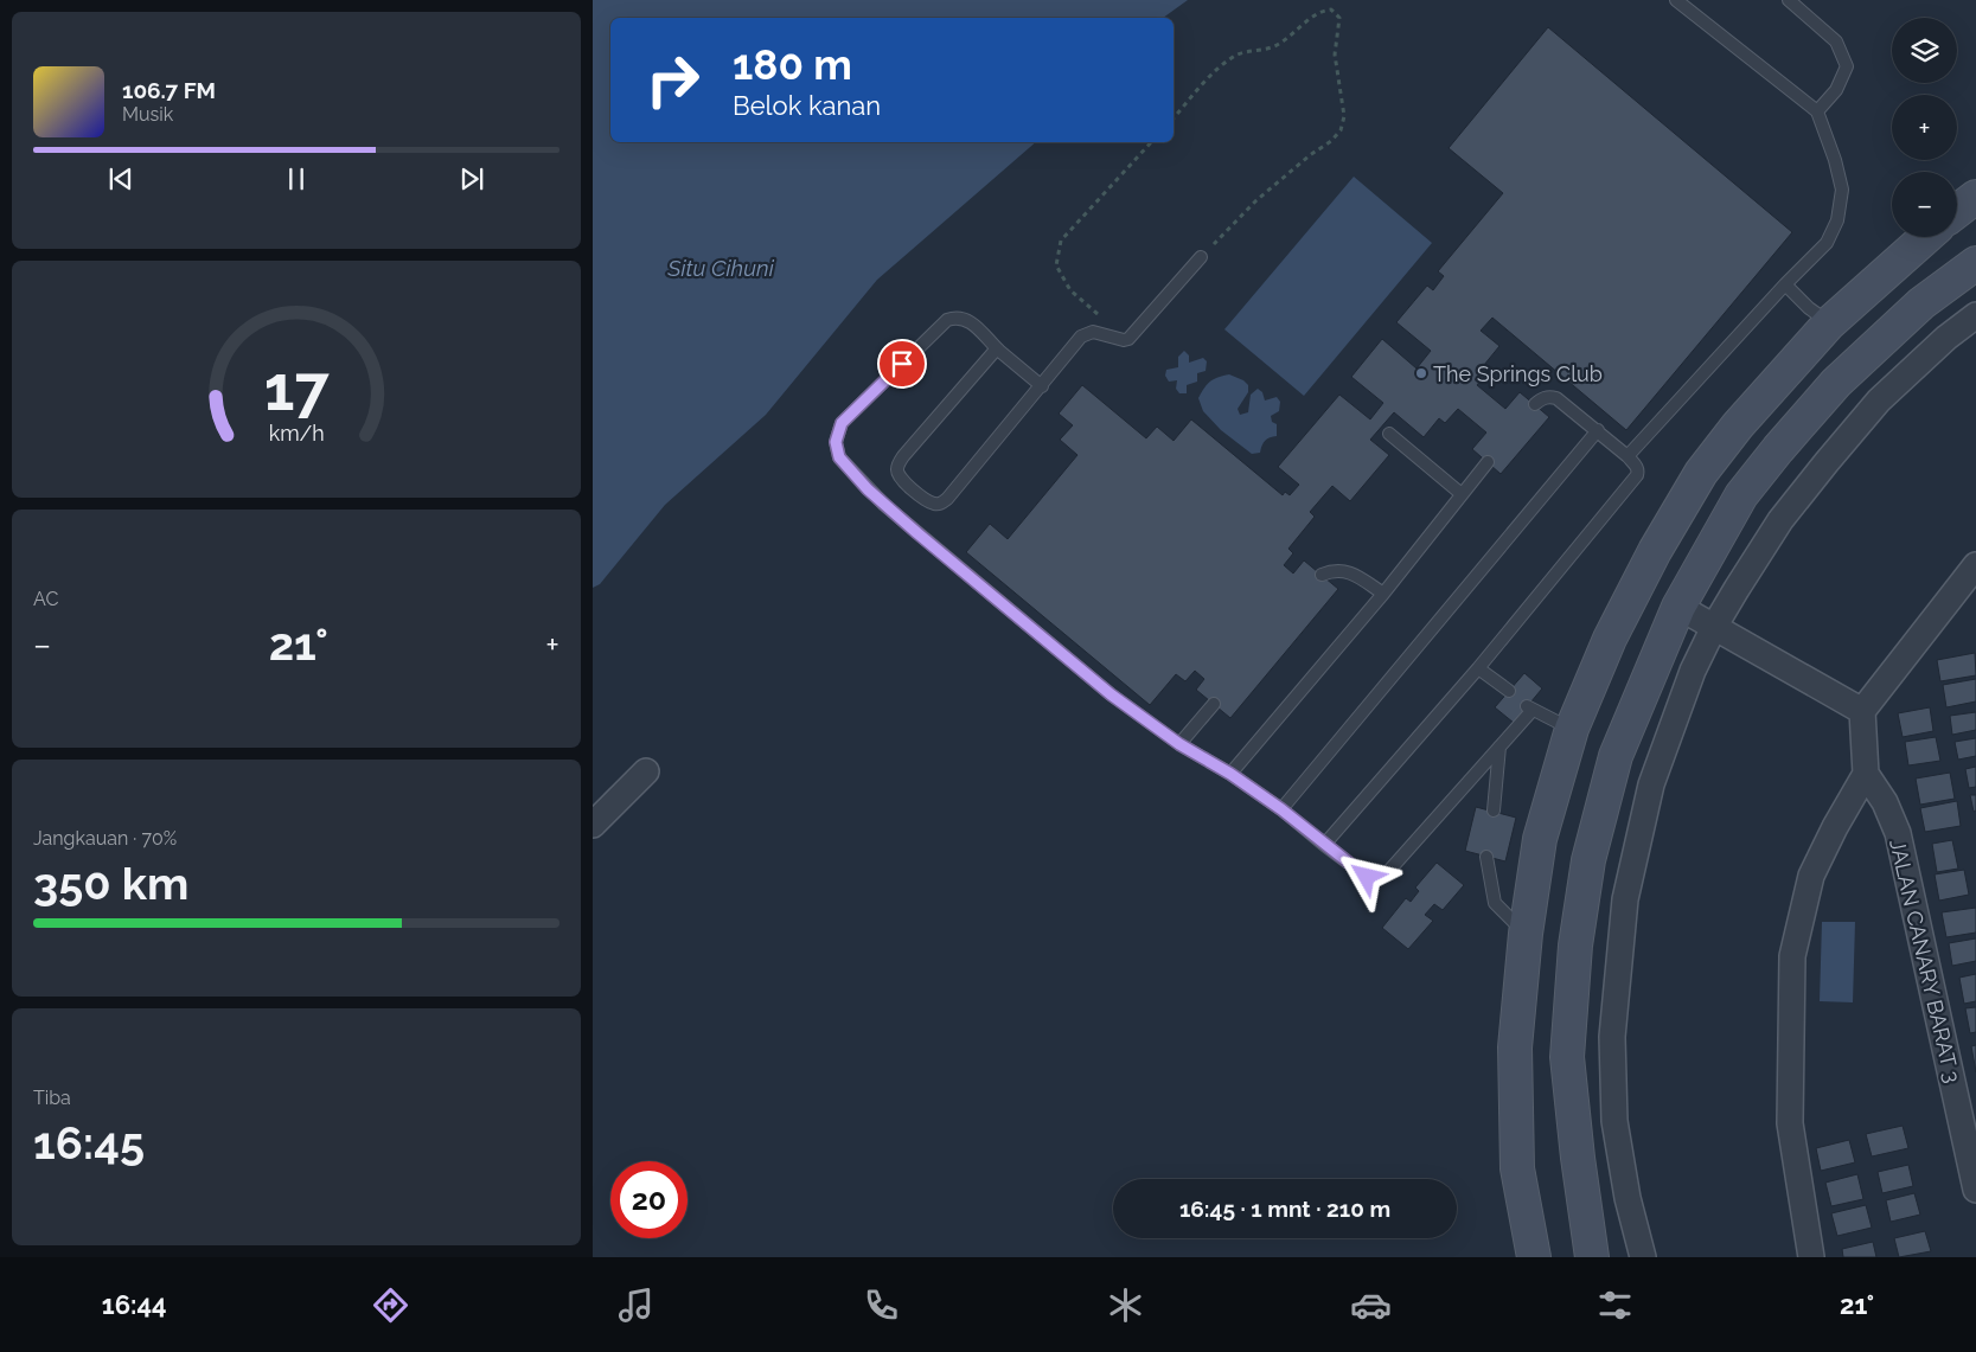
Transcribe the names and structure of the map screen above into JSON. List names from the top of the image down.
{
  "streets": {
    "street": ["JALAN CANARY BARAT 3"]
  },
  "water": ["Situ Cihuni"],
  "places": ["The Springs Club"],
  "page": {
    "map_buttons": ["+", "−"],
    "turn": ["180 m", "Belok kanan"],
    "song": ["106.7 FM", "Musik"],
    "tile": [
      "AC",
      ["Jangkauan · 70%", "350 km"],
      ["Tiba", "16:45"]
    ],
    "heat": ["−", "21°", "+"],
    "limit": "20",
    "trip": "16:45 · 1 mnt · 210 m",
    "tabs": ["16:44", "21°"],
    "gauge": ["17", "km/h"]
  }
}
